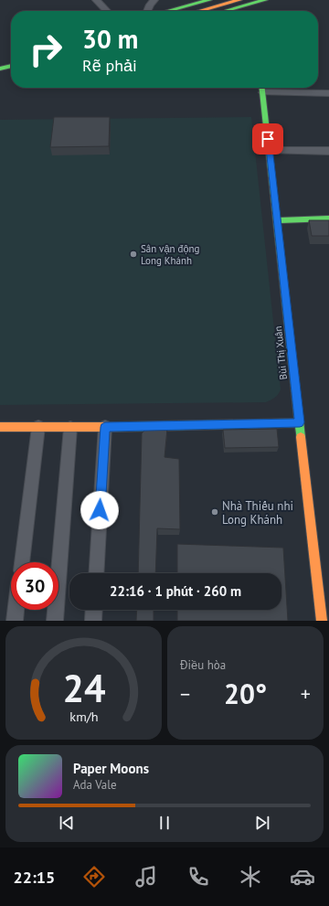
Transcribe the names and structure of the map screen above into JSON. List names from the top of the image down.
{
  "streets": {
    "main road": ["Bùi Thị Xuân"]
  },
  "places": ["Sân vận động Long Khánh", "Nhà Thiếu nhi Long Khánh"],
  "page": {
    "turn": ["30 m", "Rẽ phải"],
    "limit": "30",
    "trip": "22:16 · 1 phút · 260 m",
    "tile": "Điều hòa",
    "heat": ["−", "20°", "+"],
    "song": ["Paper Moons", "Ada Vale"],
    "tabs": "22:15",
    "gauge": ["24", "km/h"]
  }
}
